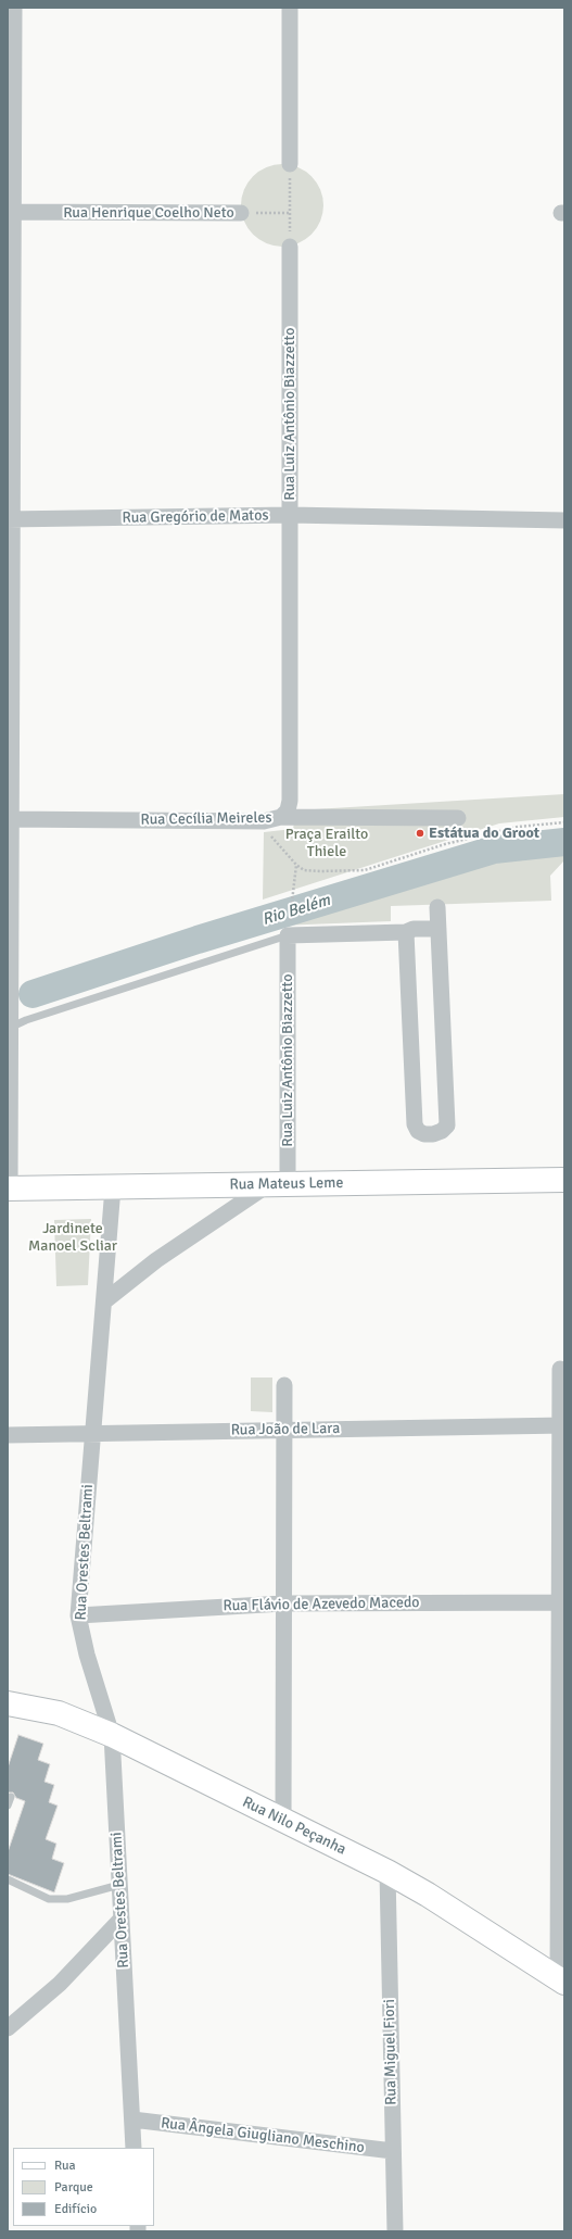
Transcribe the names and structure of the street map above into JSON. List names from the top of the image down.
{
  "streets": {
    "main road": ["Rua Mateus Leme", "Rua Nilo Peçanha"],
    "street": [
      "Rua Henrique Coelho Neto",
      "Rua Luiz Antônio Biazzetto",
      "Rua Gregório de Matos",
      "Rua Cecília Meireles",
      "Rua João de Lara",
      "Rua Orestes Beltrami",
      "Rua Flávio de Azevedo Macedo",
      "Rua Miguel Fiori",
      "Rua Ângela Giugliano Meschino"
    ]
  },
  "crossings": [
    ["Rua Luiz Antônio Biazzetto", "Rua Gregório de Matos"],
    ["Rua Luiz Antônio Biazzetto", "Rua Cecília Meireles"],
    ["Rua Luiz Antônio Biazzetto", "Rua Mateus Leme"],
    ["Rua Mateus Leme", "Rua Orestes Beltrami"],
    ["Rua João de Lara", "Rua Orestes Beltrami"],
    ["Rua Orestes Beltrami", "Rua Flávio de Azevedo Macedo"],
    ["Rua Orestes Beltrami", "Rua Nilo Peçanha"],
    ["Rua Orestes Beltrami", "Rua Ângela Giugliano Meschino"],
    ["Rua Nilo Peçanha", "Rua Miguel Fiori"],
    ["Rua Miguel Fiori", "Rua Ângela Giugliano Meschino"]
  ],
  "water": ["Rio Belém"],
  "parks": ["Praça Erailto Thiele", "Jardinete Manoel Scliar"],
  "places": ["Estátua do Groot"],
  "legend": ["Rua", "Parque", "Edifício"]
}
